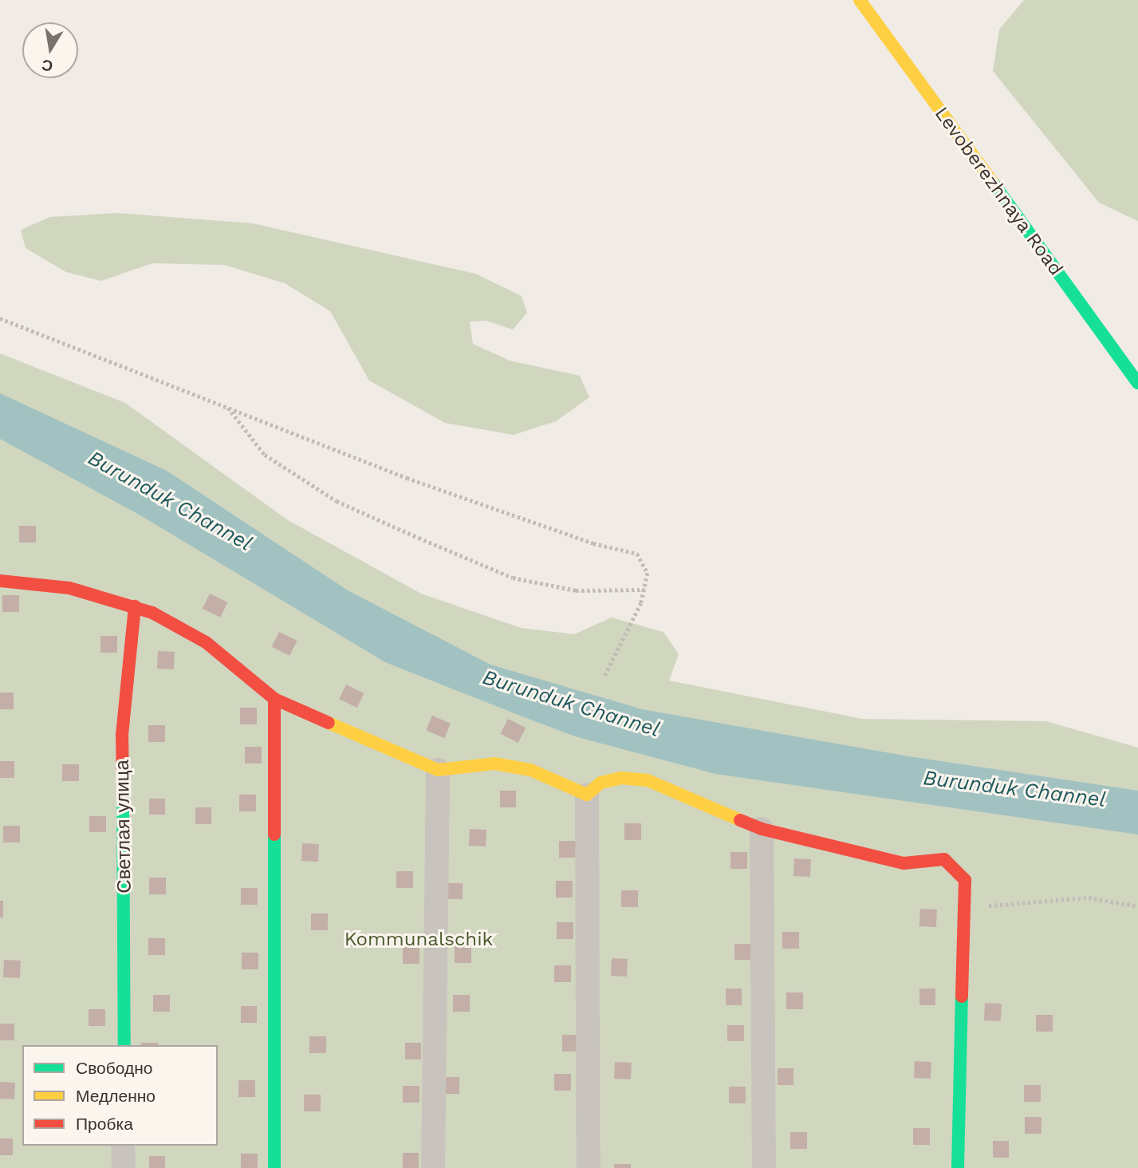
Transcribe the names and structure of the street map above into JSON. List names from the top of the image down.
{
  "streets": {
    "street": ["Levoberezhnaya Road", "Светлая улица"]
  },
  "water": ["Burunduk Channel"],
  "parks": ["Kommunalschik"],
  "legend": ["Свободно", "Медленно", "Пробка"],
  "north": "bottom"
}
